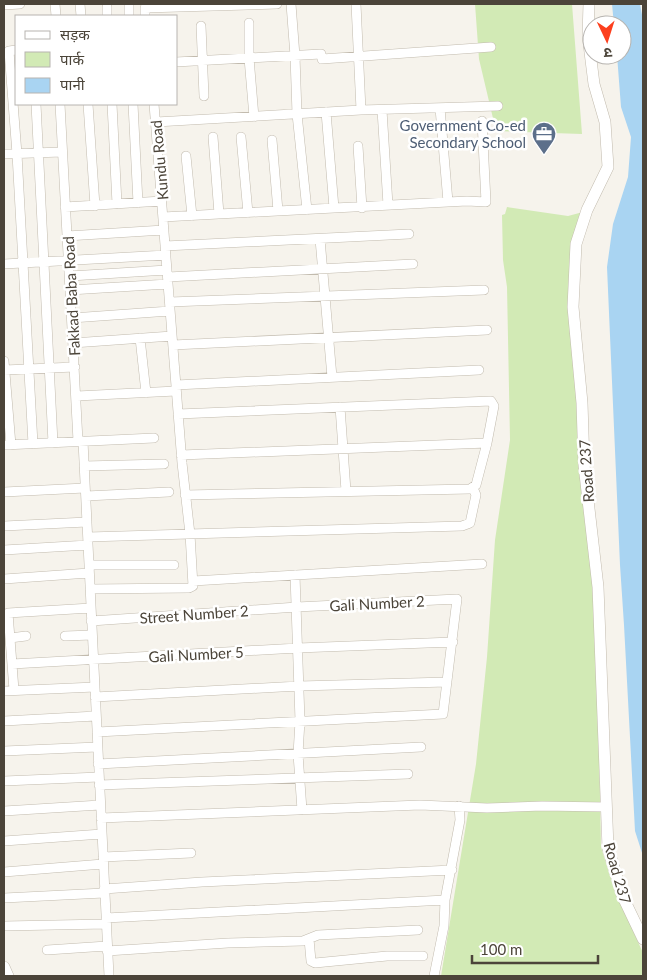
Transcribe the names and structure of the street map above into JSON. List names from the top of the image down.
{
  "streets": {
    "street": [
      "Kundu Road",
      "Fakkad Baba Road",
      "Road 237",
      "Gali Number 2",
      "Street Number 2",
      "Gali Number 5"
    ]
  },
  "crossings": [
    ["Fakkad Baba Road", "Street Number 2"],
    ["Fakkad Baba Road", "Gali Number 5"],
    ["Gali Number 2", "Street Number 2"],
    ["Gali Number 2", "Gali Number 5"]
  ],
  "places": {
    "office": ["Government Co-ed Secondary School"]
  },
  "legend": ["सड़क", "पार्क", "पानी"],
  "scale_bar": "100 m",
  "north": "bottom"
}
